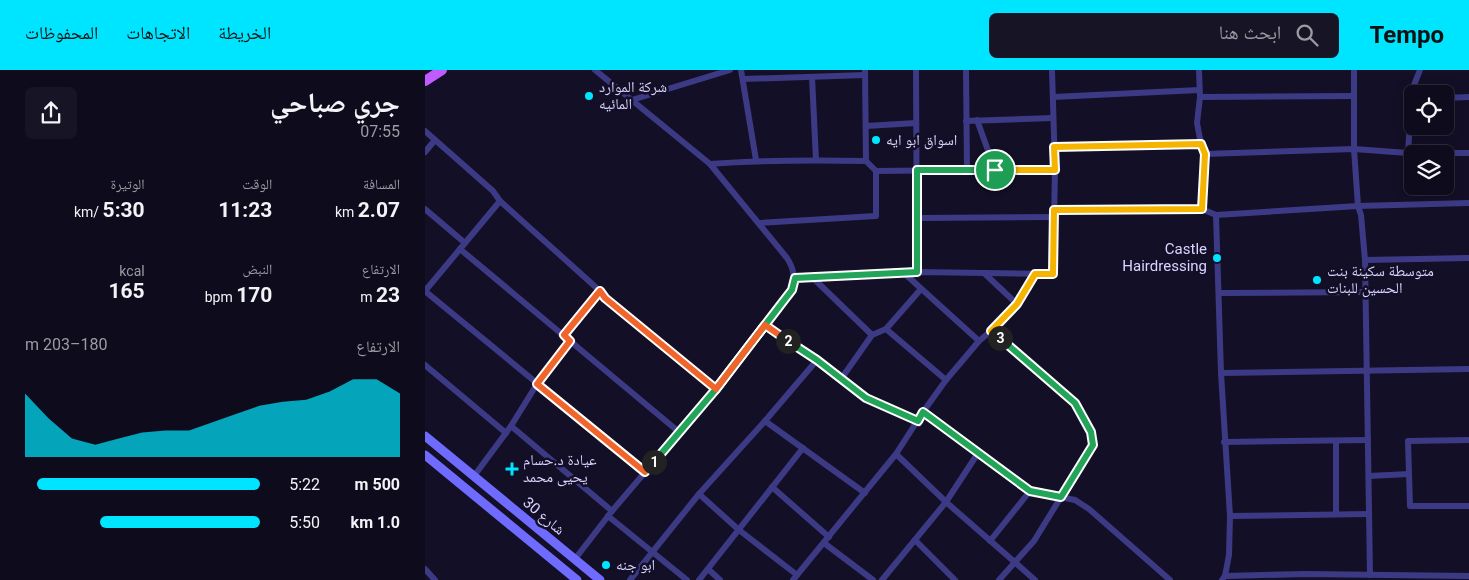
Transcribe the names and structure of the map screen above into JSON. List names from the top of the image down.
{
  "streets": {
    "street": ["شارع 30"]
  },
  "places": {
    "other": [
      "شركة الموارد المائيه",
      "اسواق ابو ايه",
      "Castle Hairdressing",
      "متوسطة سكينة بنت الحسين للبنات",
      "ابو جنه"
    ],
    "health": ["عيادة د.حسام يحيى محمد"]
  },
  "page": {
    "header": "Tempo",
    "search": "ابحث هنا",
    "nav": ["الخريطة", "الاتجاهات", "المحفوظات"],
    "heading": ["جري صباحي", "07:55"],
    "stats": [
      ["المسافة", "2.07 km"],
      ["الوقت", "11:23"],
      ["الوتيرة", "5:30 /km"],
      ["الارتفاع", "23 m"],
      ["النبض", "170 bpm"],
      ["kcal", "165"]
    ],
    "chart": ["الارتفاع", "180–203 m"],
    "pins": ["3", "2", "1"],
    "list": [
      {
        "name": "500 m",
        "note": "5:22"
      },
      {
        "name": "1.0 km",
        "note": "5:50"
      }
    ]
  }
}
